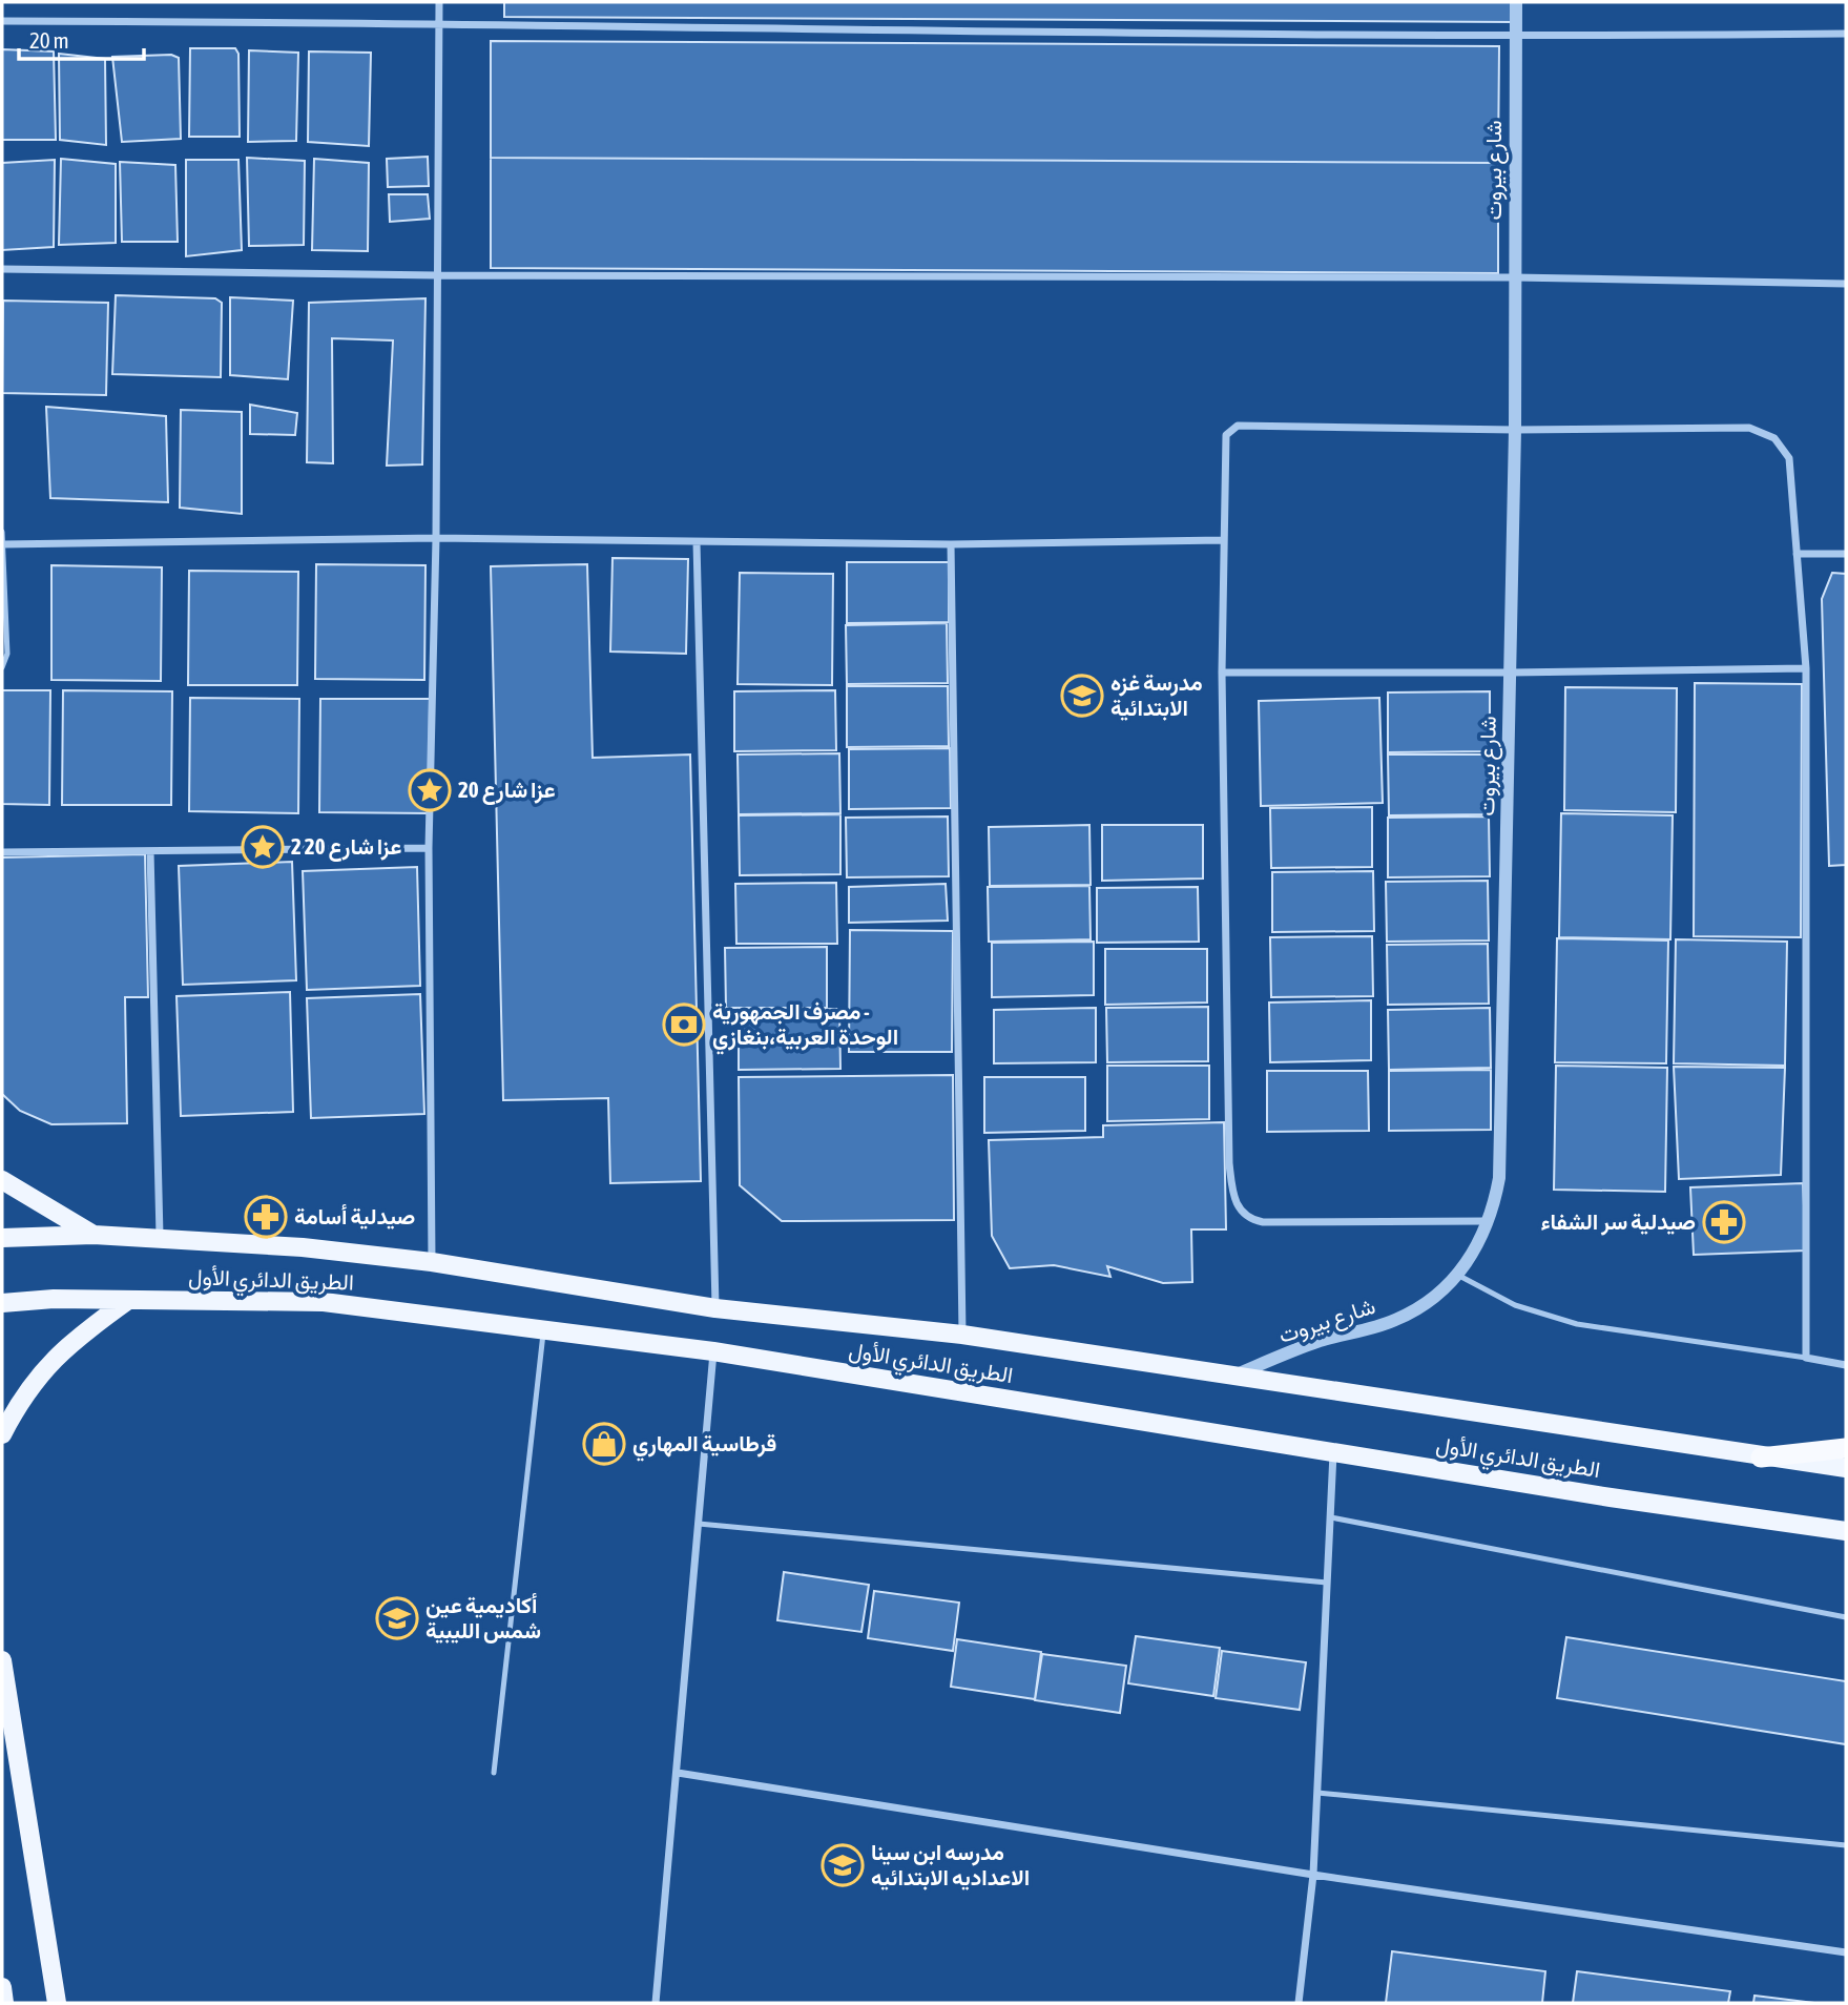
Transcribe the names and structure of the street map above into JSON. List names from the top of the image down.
{
  "streets": {
    "main road": ["الطريق الدائري الأول"],
    "street": ["شارع بيروت"]
  },
  "crossings": [
    ["شارع بيروت", "الطريق الدائري الأول"]
  ],
  "places": {
    "school or university": ["مدرسة غزه الابتدائية", "أكاديمية عين شمس الليبية", "مدرسه ابن سينا الاعداديه الابتدائيه"],
    "place": ["عزا شارع 20", "عزا شارع 20 2"],
    "bank": ["مصرف الجمهورية - الوحدة العربية،بنغازي"],
    "pharmacy": ["صيدلية أسامة", "صيدلية سر الشفاء"],
    "shop": ["قرطاسية المهاري"]
  },
  "scale_bar": "20 m"
}
